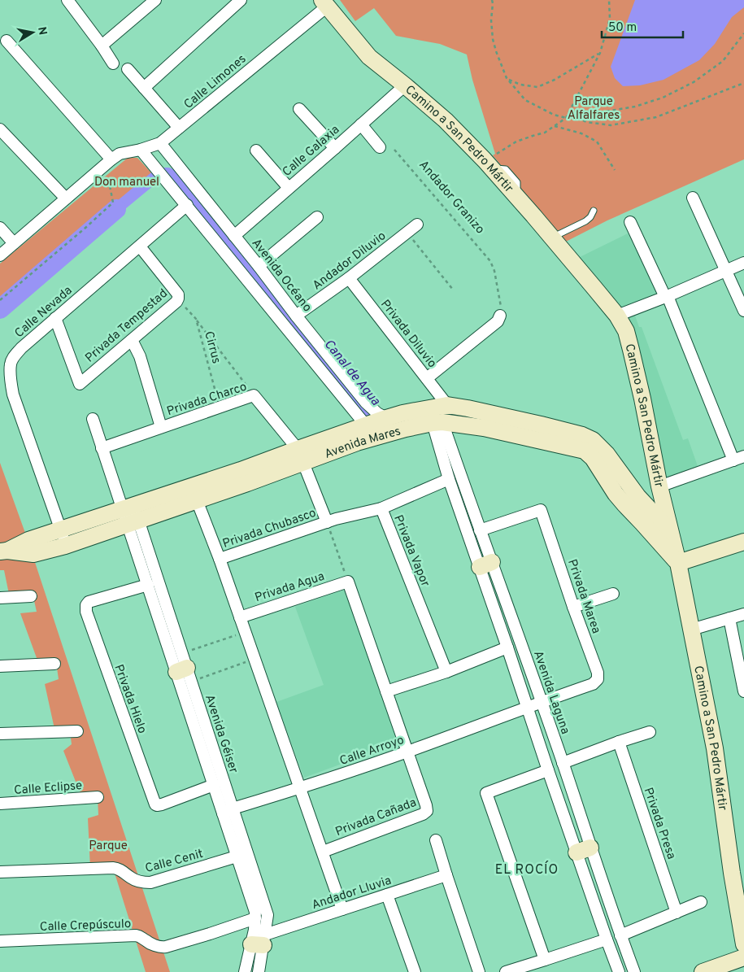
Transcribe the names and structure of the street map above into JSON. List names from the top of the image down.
{
  "streets": {
    "main road": ["Camino a San Pedro Mártir", "Avenida Mares"],
    "street": [
      "Calle Limones",
      "Calle Galaxia",
      "Andador Diluvio",
      "Avenida Océano",
      "Calle Nevada",
      "Privada Tempestad",
      "Privada Diluvio",
      "Privada Charco",
      "Privada Chubasco",
      "Privada Vapor",
      "Privada Agua",
      "Privada Marea",
      "Avenida Laguna",
      "Privada Hielo",
      "Avenida Géiser",
      "Calle Arroyo",
      "Calle Eclipse",
      "Privada Cañada",
      "Privada Presa",
      "Calle Cenit",
      "Andador Lluvia",
      "Calle Crepúsculo"
    ],
    "path": ["Andador Granizo", "Cirrus"]
  },
  "crossings": [
    ["Calle Limones", "Camino a San Pedro Mártir"],
    ["Calle Limones", "Avenida Océano"],
    ["Camino a San Pedro Mártir", "Calle Galaxia"],
    ["Camino a San Pedro Mártir", "Avenida Mares"],
    ["Calle Galaxia", "Avenida Océano"],
    ["Andador Diluvio", "Avenida Océano"],
    ["Andador Diluvio", "Privada Diluvio"],
    ["Avenida Océano", "Avenida Mares"],
    ["Calle Nevada", "Privada Tempestad"],
    ["Calle Nevada", "Avenida Mares"],
    ["Privada Tempestad", "Cirrus"],
    ["Privada Diluvio", "Avenida Mares"],
    ["Cirrus", "Privada Charco"],
    ["Privada Charco", "Avenida Mares"],
    ["Privada Charco", "Privada Chubasco"],
    ["Privada Charco", "Avenida Géiser"],
    ["Avenida Mares", "Avenida Laguna"],
    ["Avenida Mares", "Avenida Géiser"],
    ["Privada Chubasco", "Privada Vapor"],
    ["Privada Vapor", "Avenida Laguna"],
    ["Privada Marea", "Avenida Laguna"],
    ["Privada Marea", "Calle Arroyo"],
    ["Avenida Laguna", "Calle Arroyo"],
    ["Privada Hielo", "Avenida Géiser"],
    ["Avenida Géiser", "Calle Arroyo"],
    ["Avenida Géiser", "Calle Cenit"],
    ["Avenida Géiser", "Andador Lluvia"],
    ["Avenida Géiser", "Calle Crepúsculo"],
    ["Calle Arroyo", "Privada Cañada"]
  ],
  "districts": ["EL ROCÍO"],
  "water": ["Canal de Agua"],
  "parks": ["Parque Alfalfares", "Don manuel", "Parque"],
  "scale_bar": "50 m",
  "north": "right"
}
